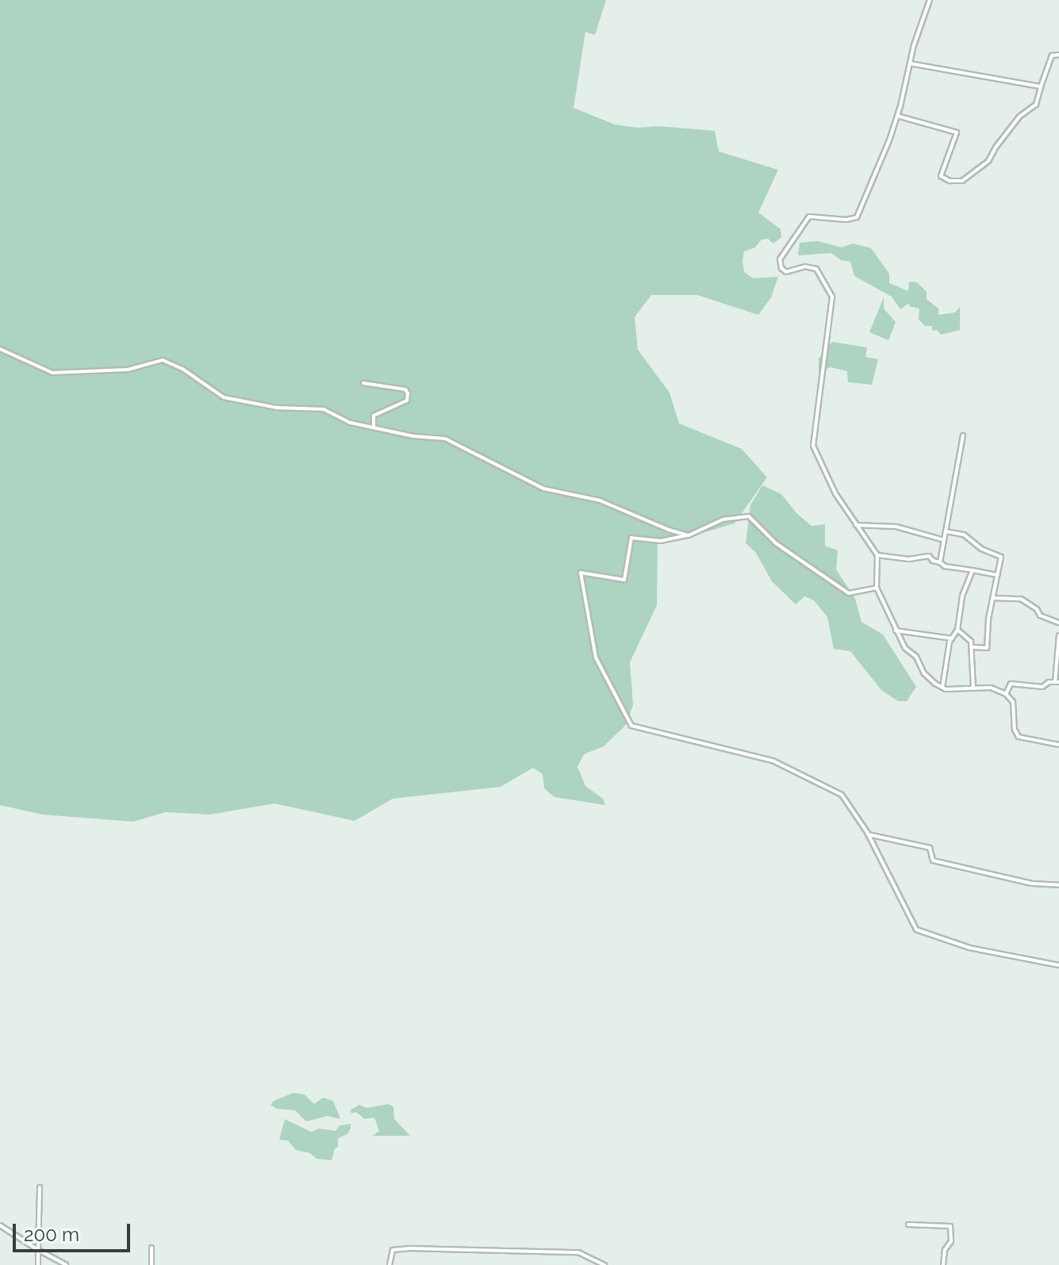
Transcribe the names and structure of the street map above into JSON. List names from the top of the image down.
{
  "scale_bar": "200 m"
}
